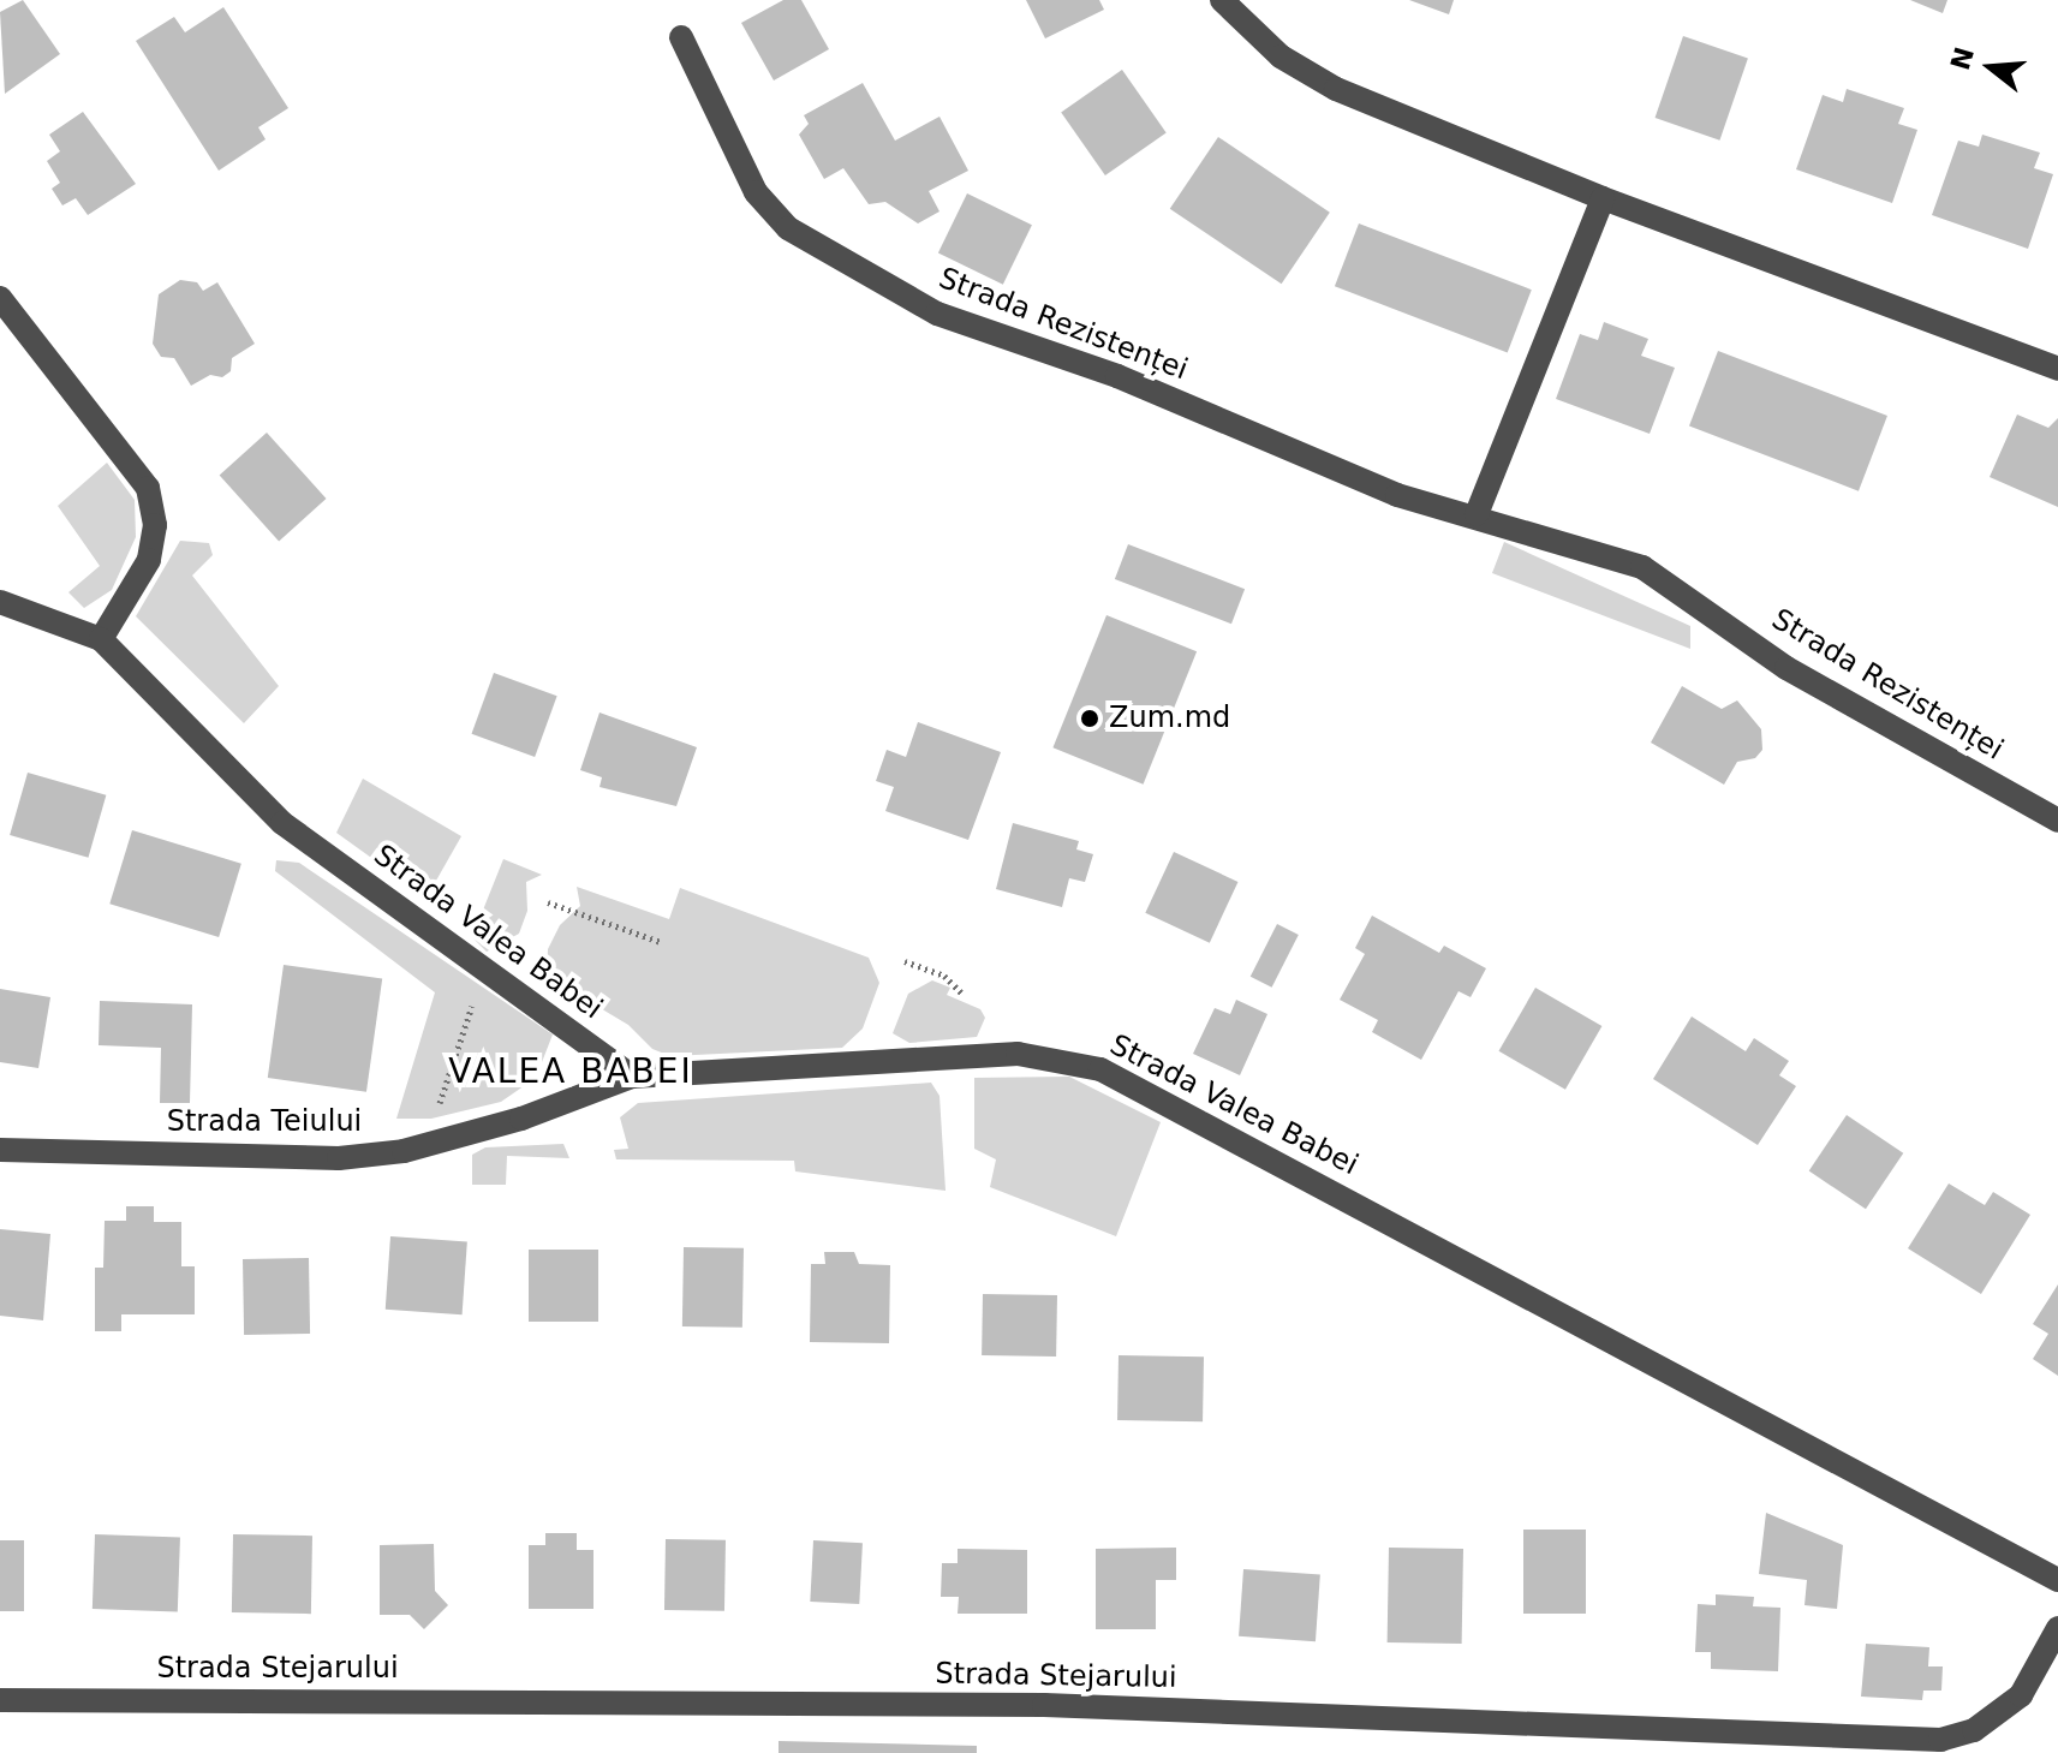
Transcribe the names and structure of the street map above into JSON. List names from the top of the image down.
{
  "streets": {
    "street": [
      "Strada Rezistenței",
      "Strada Valea Babei",
      "Strada Teiului",
      "Strada Stejarului"
    ]
  },
  "crossings": [
    ["Strada Valea Babei", "Strada Teiului"]
  ],
  "districts": ["VALEA BABEI"],
  "places": ["Zum.md"],
  "north": "left"
}
